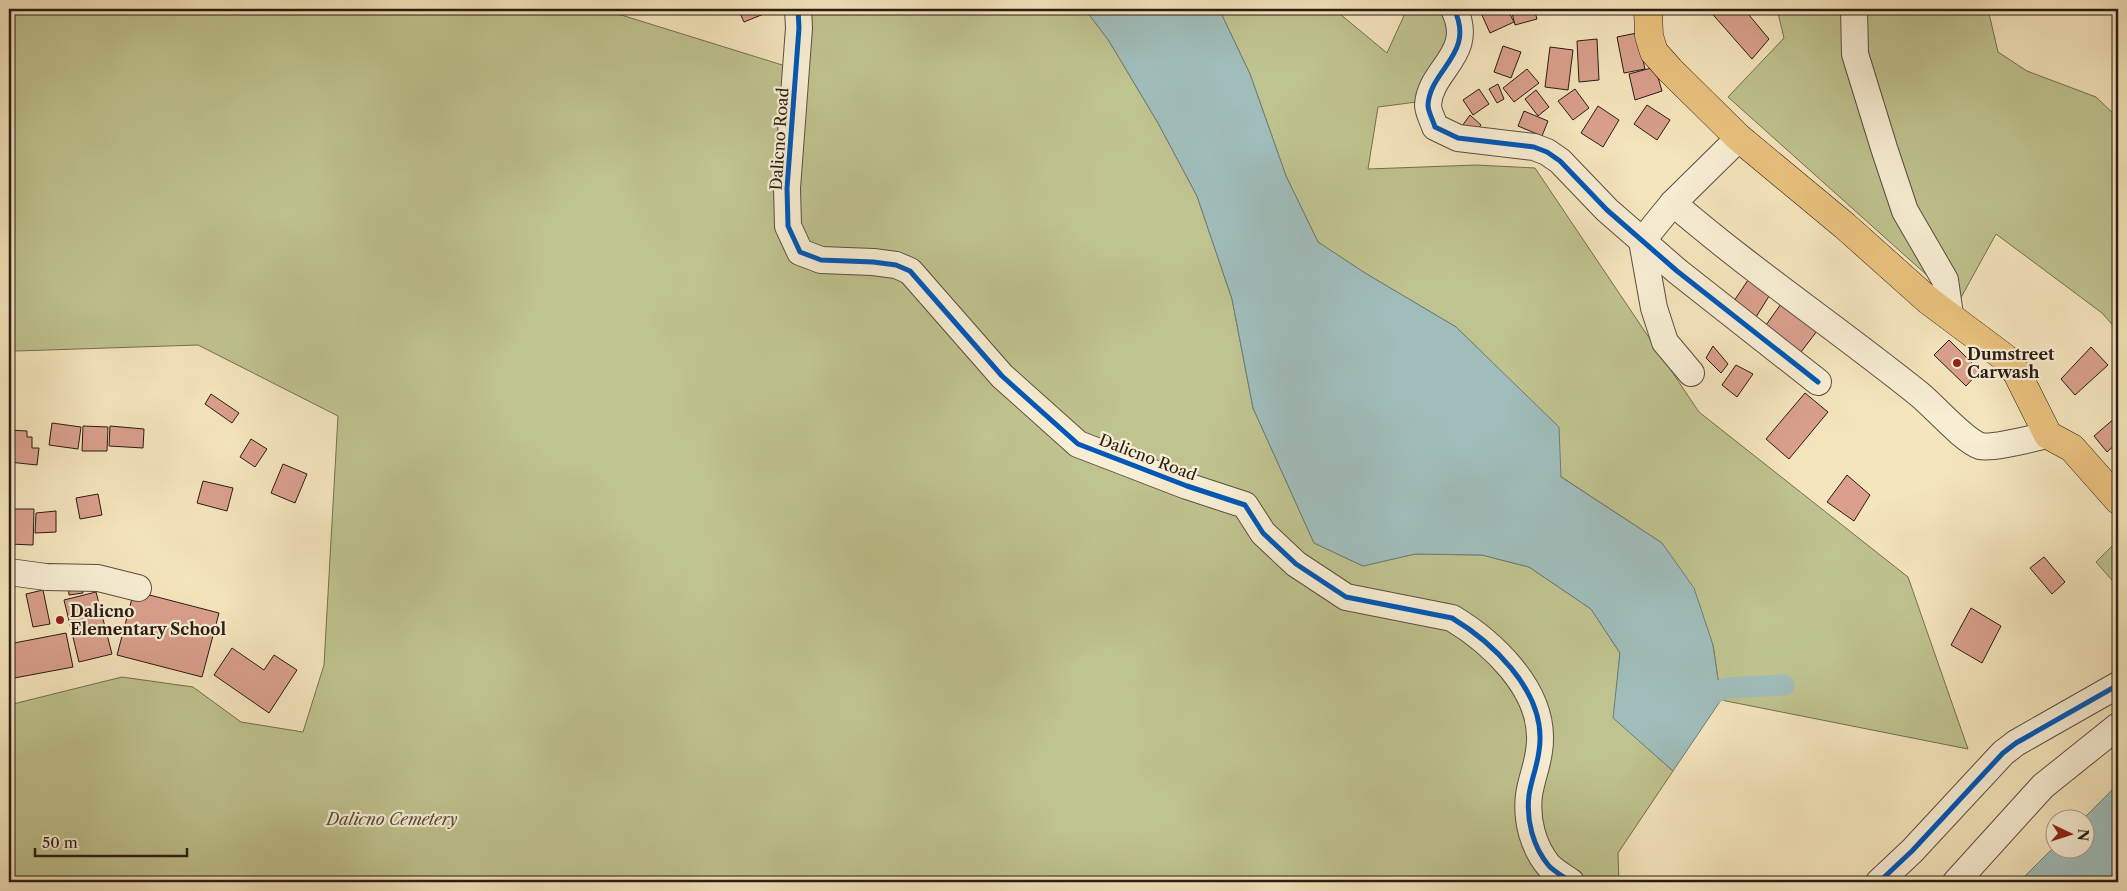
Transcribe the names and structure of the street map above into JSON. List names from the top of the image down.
{
  "streets": {
    "street": ["Dalicno Road"]
  },
  "parks": ["Dalicno Cemetery"],
  "places": ["Dumstreet Carwash", "Dalicno Elementary School"],
  "scale_bar": "50 m",
  "north": "right"
}
